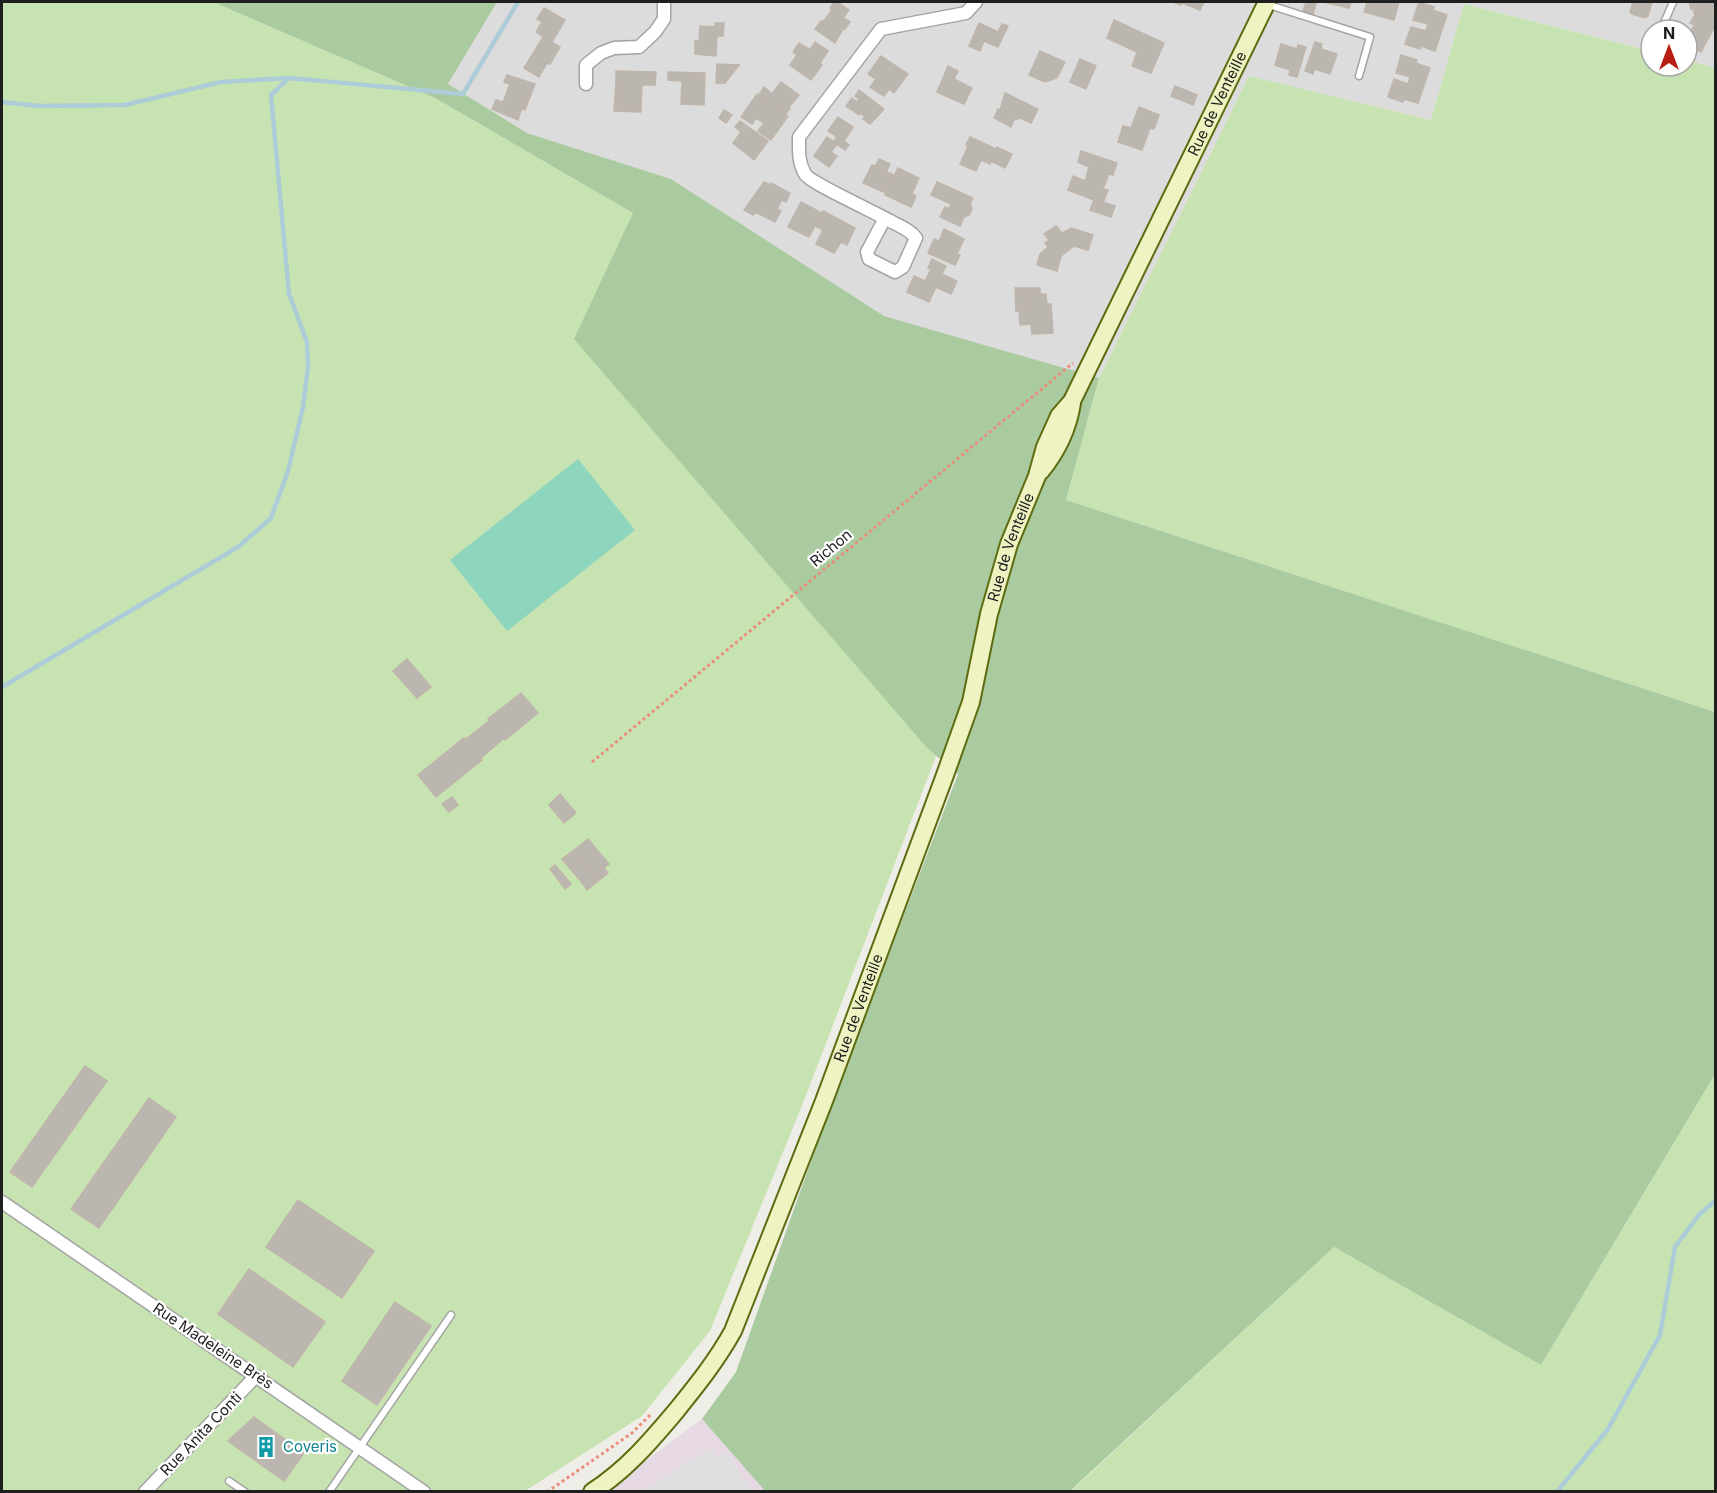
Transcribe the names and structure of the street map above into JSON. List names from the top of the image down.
{
  "streets": {
    "street": ["Rue de Venteille", "Rue Madeleine Brès", "Rue Anita Conti"],
    "path": ["Richon"]
  },
  "crossings": [
    ["Rue de Venteille", "Richon"],
    ["Rue Madeleine Brès", "Rue Anita Conti"]
  ],
  "places": {
    "building": ["Coveris"]
  },
  "north": "top"
}
